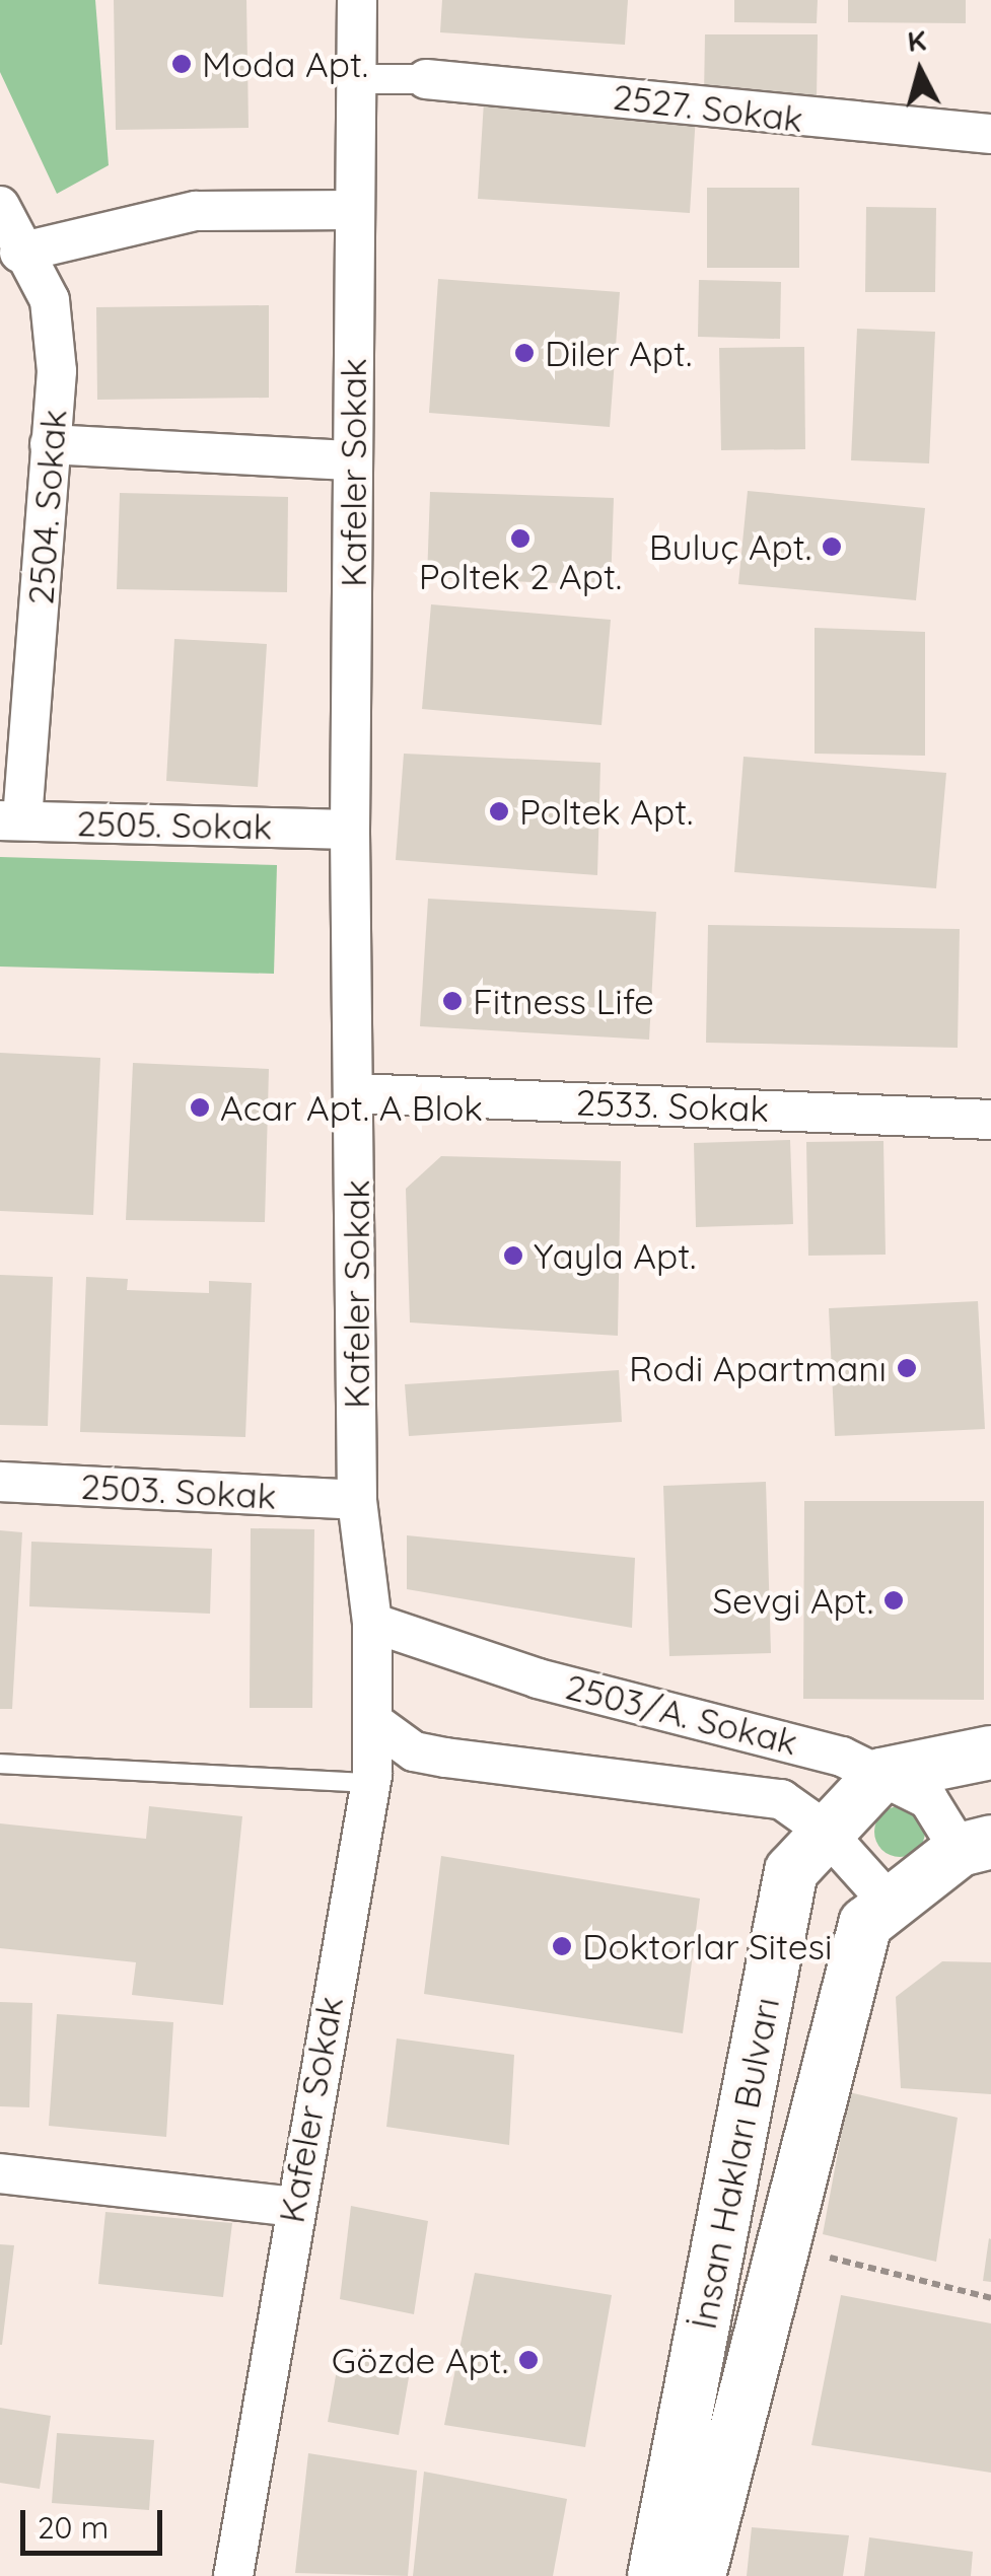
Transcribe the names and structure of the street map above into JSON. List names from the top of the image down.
{
  "streets": {
    "main road": ["İnsan Hakları Bulvarı"],
    "street": [
      "2527. Sokak",
      "Kafeler Sokak",
      "2504. Sokak",
      "2505. Sokak",
      "2533. Sokak",
      "2503. Sokak",
      "2503/A. Sokak"
    ]
  },
  "crossings": [
    ["Kafeler Sokak", "2505. Sokak"],
    ["Kafeler Sokak", "2533. Sokak"],
    ["Kafeler Sokak", "2503. Sokak"],
    ["Kafeler Sokak", "2503/A. Sokak"],
    ["2504. Sokak", "2505. Sokak"],
    ["2503/A. Sokak", "İnsan Hakları Bulvarı"]
  ],
  "places": [
    "Moda Apt.",
    "Diler Apt.",
    "Poltek 2 Apt.",
    "Buluç Apt.",
    "Poltek Apt.",
    "Fitness Life",
    "Acar Apt. A Blok",
    "Yayla Apt.",
    "Rodi Apartmanı",
    "Sevgi Apt.",
    "Doktorlar Sitesi",
    "Gözde Apt."
  ],
  "scale_bar": "20 m",
  "north": "top"
}
